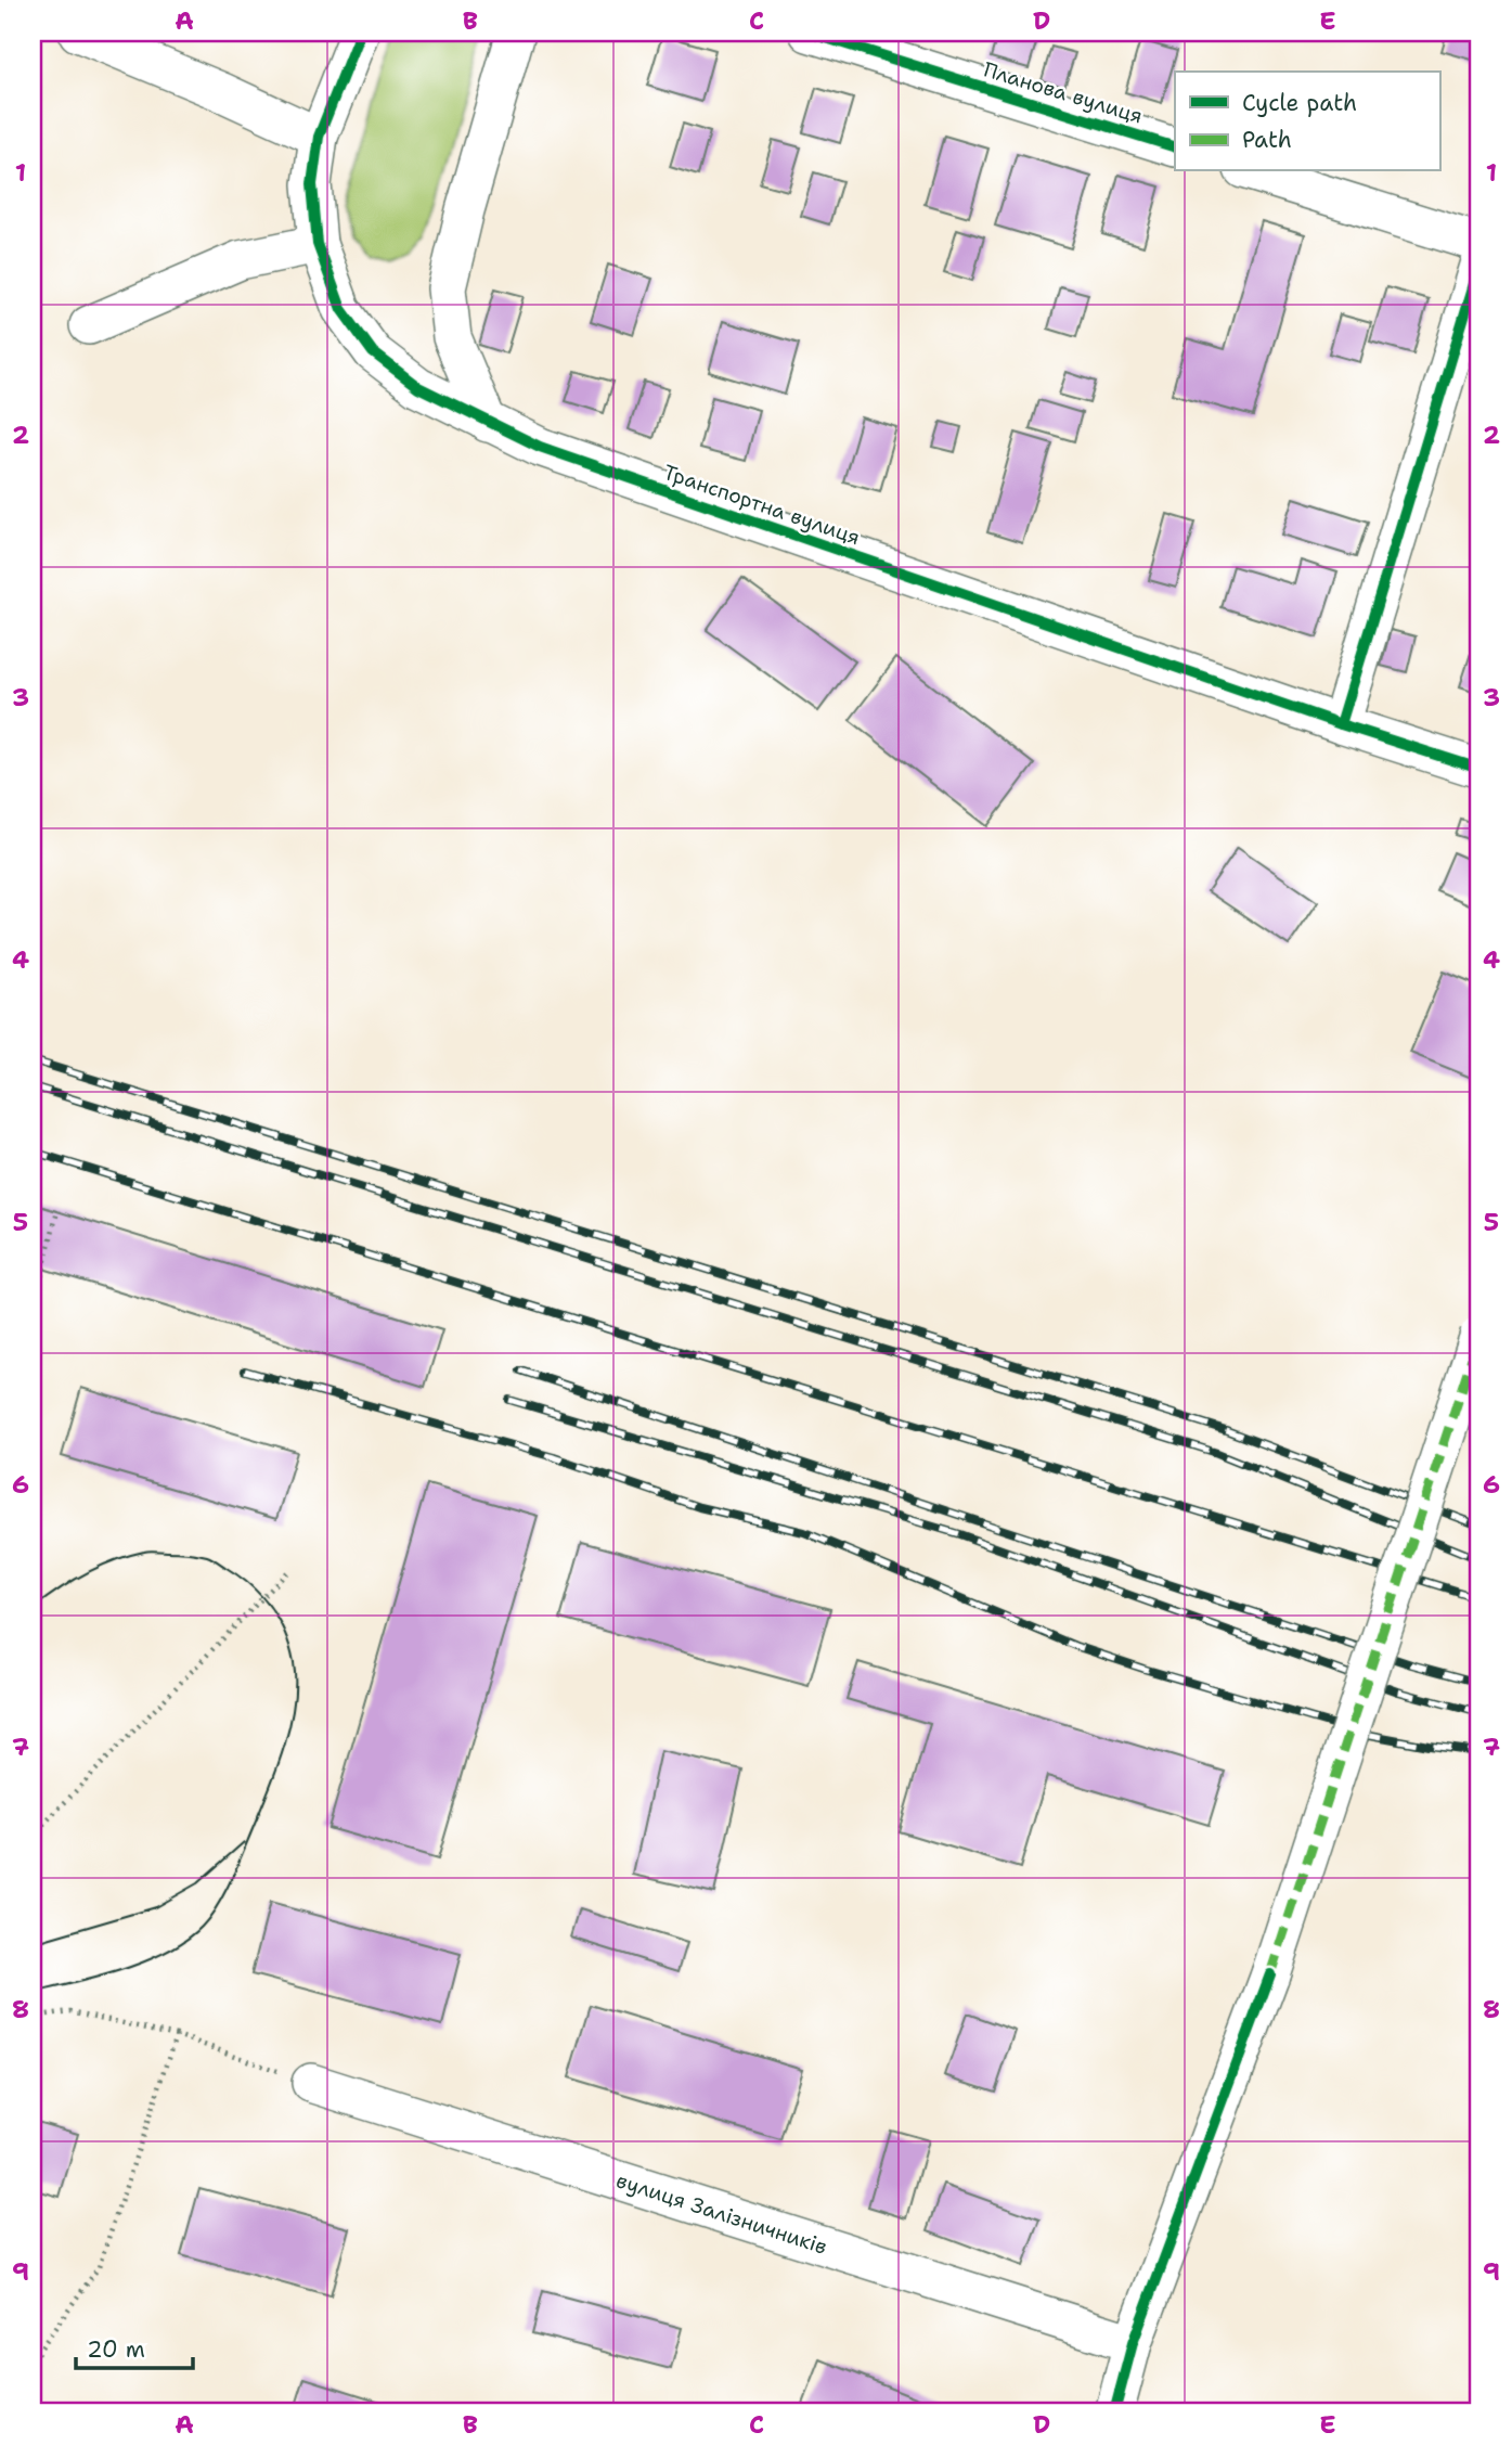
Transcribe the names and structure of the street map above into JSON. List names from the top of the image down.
{
  "streets": {
    "street": ["Планова вулиця", "Транспортна вулиця", "вулиця Залізничників"]
  },
  "legend": ["Cycle path", "Path"],
  "scale_bar": "20 m",
  "grid": {
    "columns": [
      "A",
      "B",
      "C",
      "D",
      "E"
    ],
    "rows": [
      "1",
      "2",
      "3",
      "4",
      "5",
      "6",
      "7",
      "8",
      "9"
    ]
  }
}
